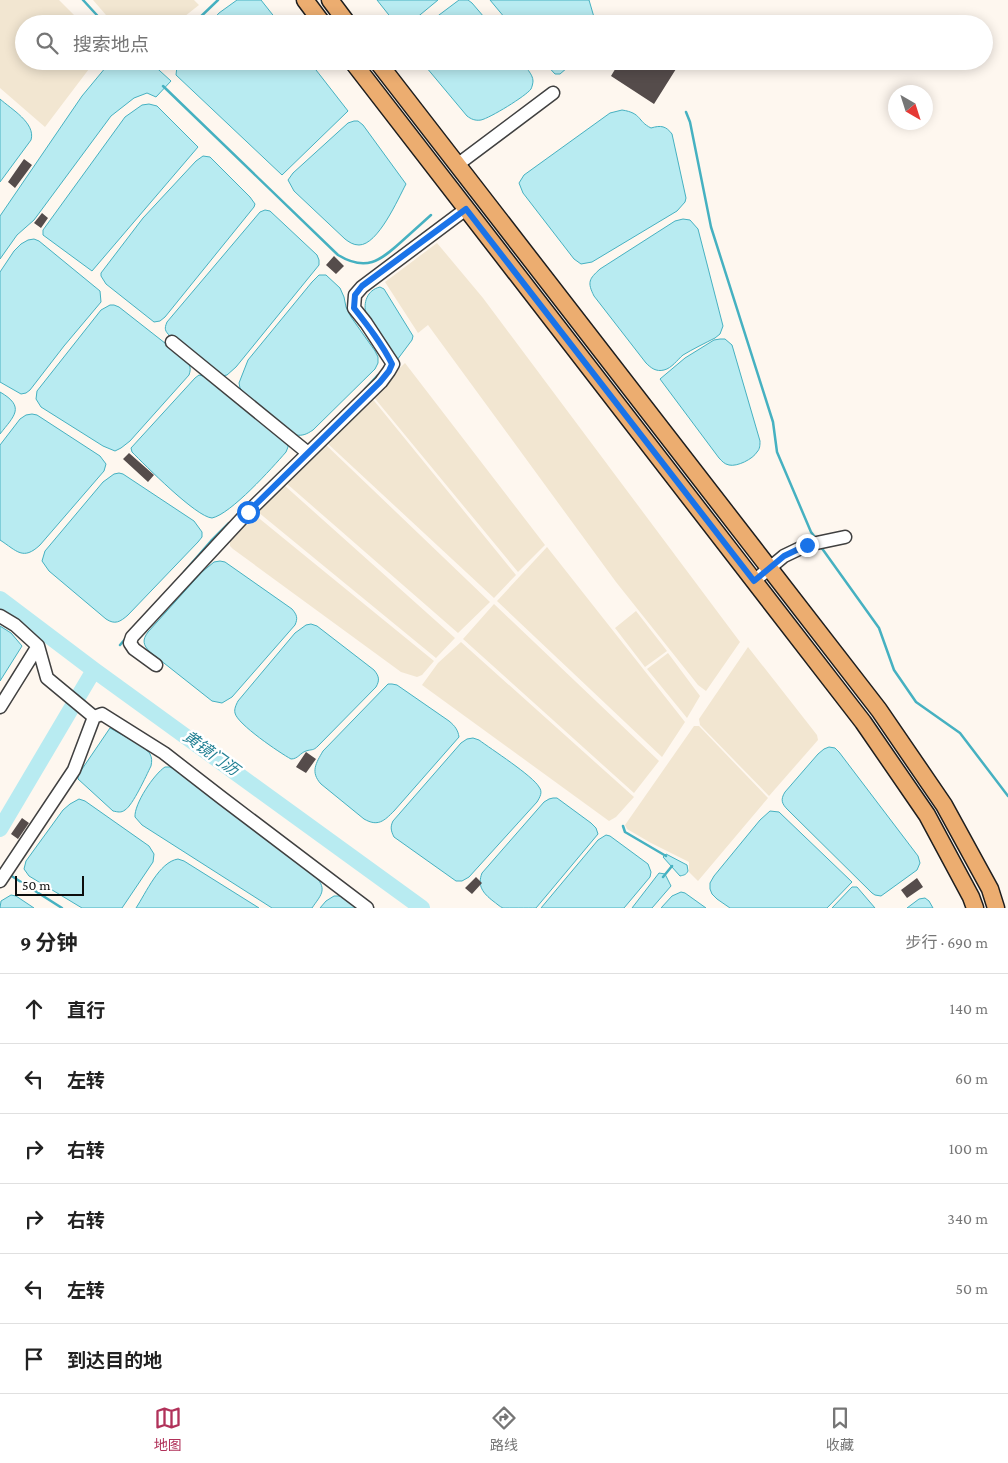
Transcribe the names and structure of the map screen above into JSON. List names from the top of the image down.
{
  "water": ["黄镜门沥"],
  "scale_bar": "50 m",
  "north": "bottom right",
  "page": {
    "search": "搜索地点",
    "scale": "50 m",
    "heading": ["9 分钟", "步行 · 690 m"],
    "list": [
      ["直行", "140 m"],
      ["左转", "60 m"],
      ["右转", "100 m"],
      ["右转", "340 m"],
      ["左转", "50 m"],
      "到达目的地"
    ],
    "nav": ["地图", "路线", "收藏"]
  }
}
